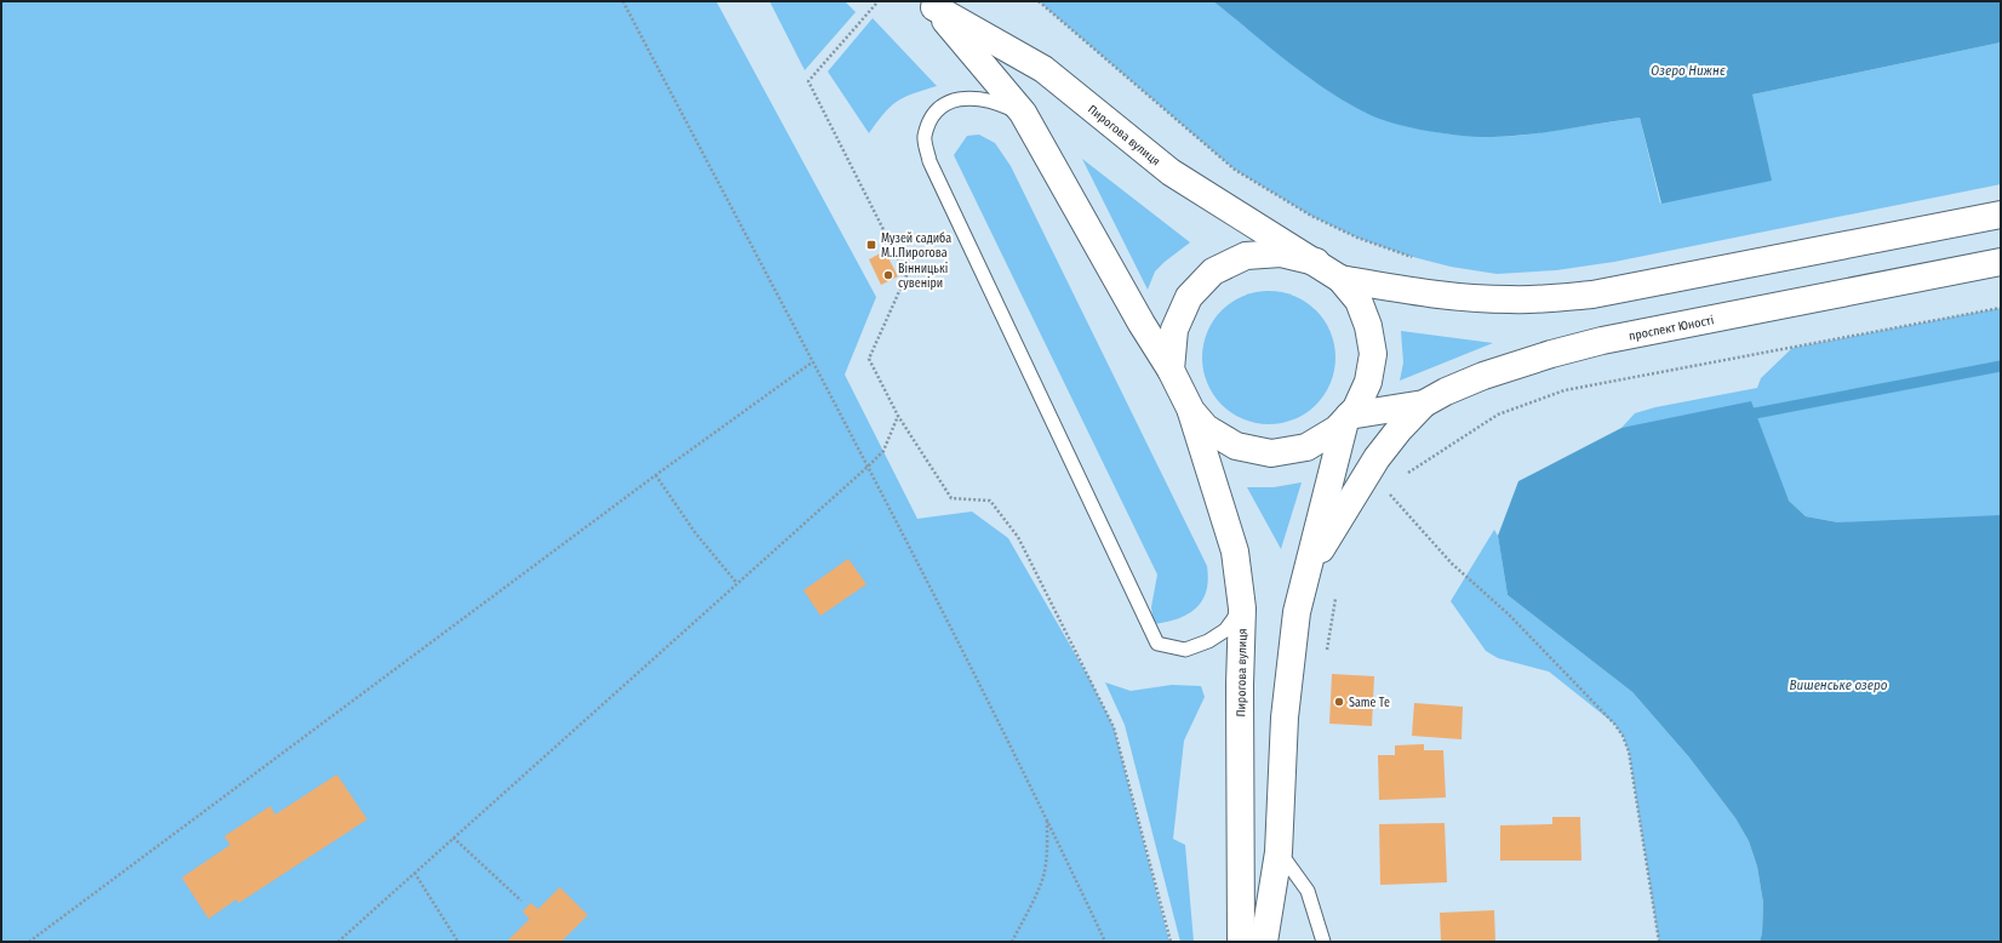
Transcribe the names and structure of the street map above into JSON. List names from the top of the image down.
{
  "streets": {
    "main road": ["Пирогова вулиця", "проспект Юності"]
  },
  "water": ["Озеро Нижнє", "Вишенське озеро"],
  "places": {
    "transit": ["Музей садиба М.І.Пирогова"],
    "other": ["Вінницькі сувеніри", "Same Te"]
  }
}
